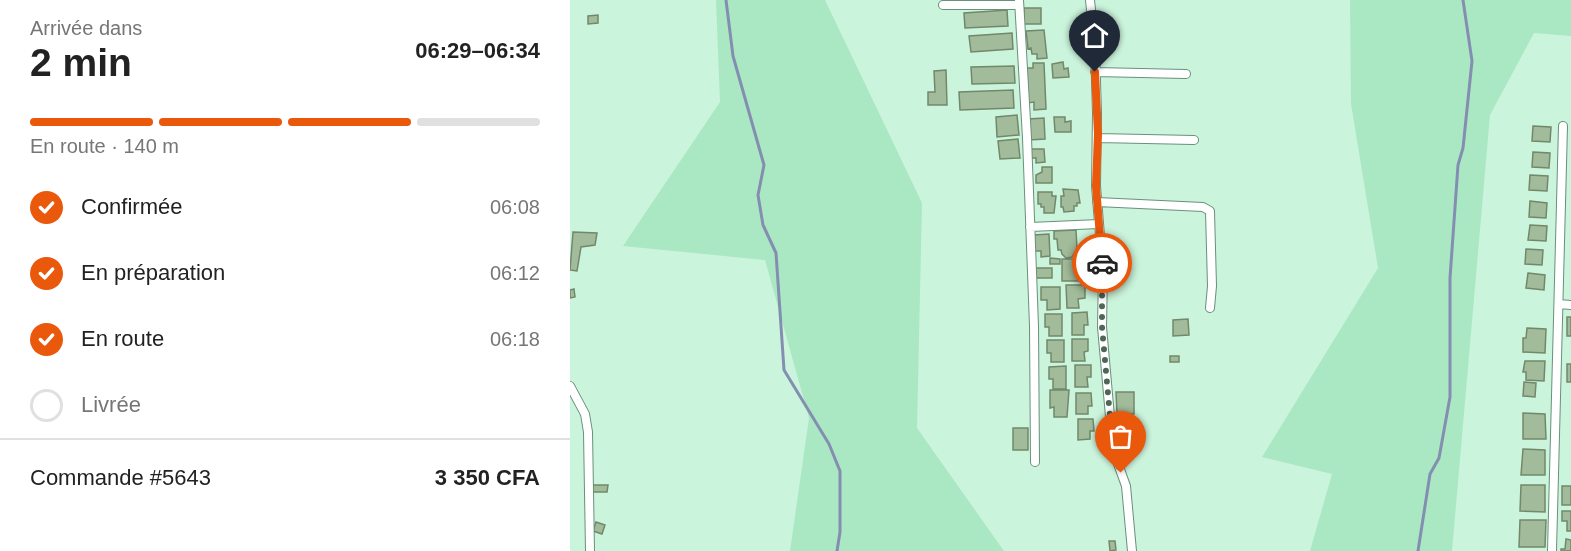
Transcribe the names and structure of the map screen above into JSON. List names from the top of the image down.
{
  "page": {
    "heading": ["2 min", "Arrivée dans", "06:29–06:34"],
    "panel": ["Commande #5643", "3 350 CFA"],
    "bar": "En route · 140 m",
    "list": [
      ["Confirmée", "06:08"],
      ["En préparation", "06:12"],
      ["En route", "06:18"],
      "Livrée"
    ]
  }
}
